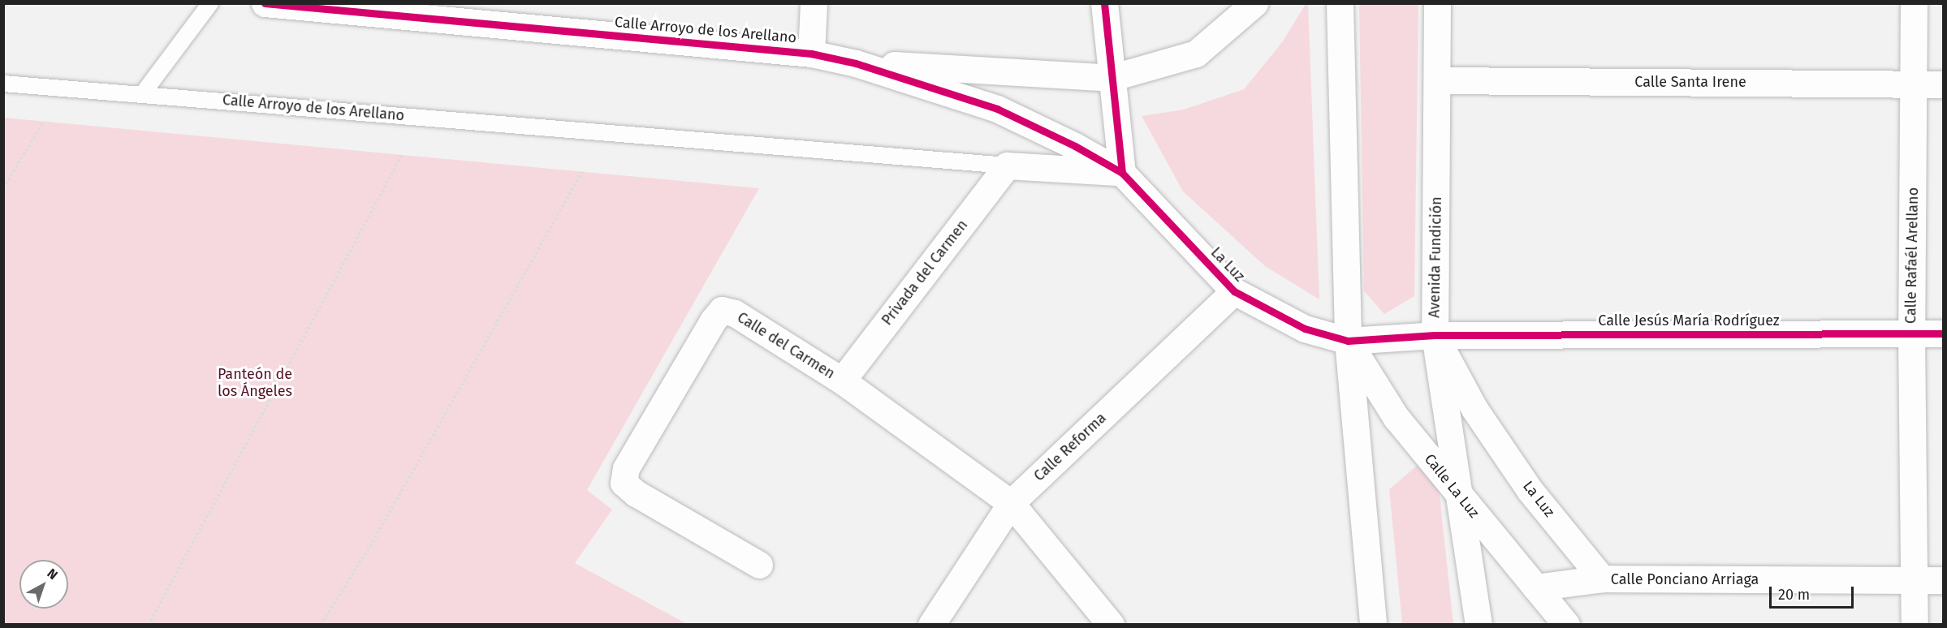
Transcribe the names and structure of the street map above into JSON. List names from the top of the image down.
{
  "streets": {
    "street": [
      "Calle Arroyo de los Arellano",
      "Calle Santa Irene",
      "Calle Rafaél Arellano",
      "Avenida Fundición",
      "La Luz",
      "Privada del Carmen",
      "Calle Jesús María Rodríguez",
      "Calle del Carmen",
      "Calle Reforma",
      "Calle La Luz",
      "Calle Ponciano Arriaga"
    ]
  },
  "crossings": [
    ["Calle Arroyo de los Arellano", "La Luz"],
    ["Calle Arroyo de los Arellano", "Privada del Carmen"],
    ["Calle Santa Irene", "Calle Rafaél Arellano"],
    ["Calle Santa Irene", "Avenida Fundición"],
    ["Calle Rafaél Arellano", "Calle Jesús María Rodríguez"],
    ["Calle Rafaél Arellano", "Calle Ponciano Arriaga"],
    ["Avenida Fundición", "La Luz"],
    ["Avenida Fundición", "Calle Jesús María Rodríguez"],
    ["Avenida Fundición", "Calle La Luz"],
    ["La Luz", "Calle Jesús María Rodríguez"],
    ["La Luz", "Calle Reforma"],
    ["La Luz", "Calle La Luz"],
    ["La Luz", "Calle Ponciano Arriaga"],
    ["Privada del Carmen", "Calle del Carmen"],
    ["Calle del Carmen", "Calle Reforma"]
  ],
  "parks": ["Panteón de los Ángeles"],
  "scale_bar": "20 m",
  "north": "top right"
}
